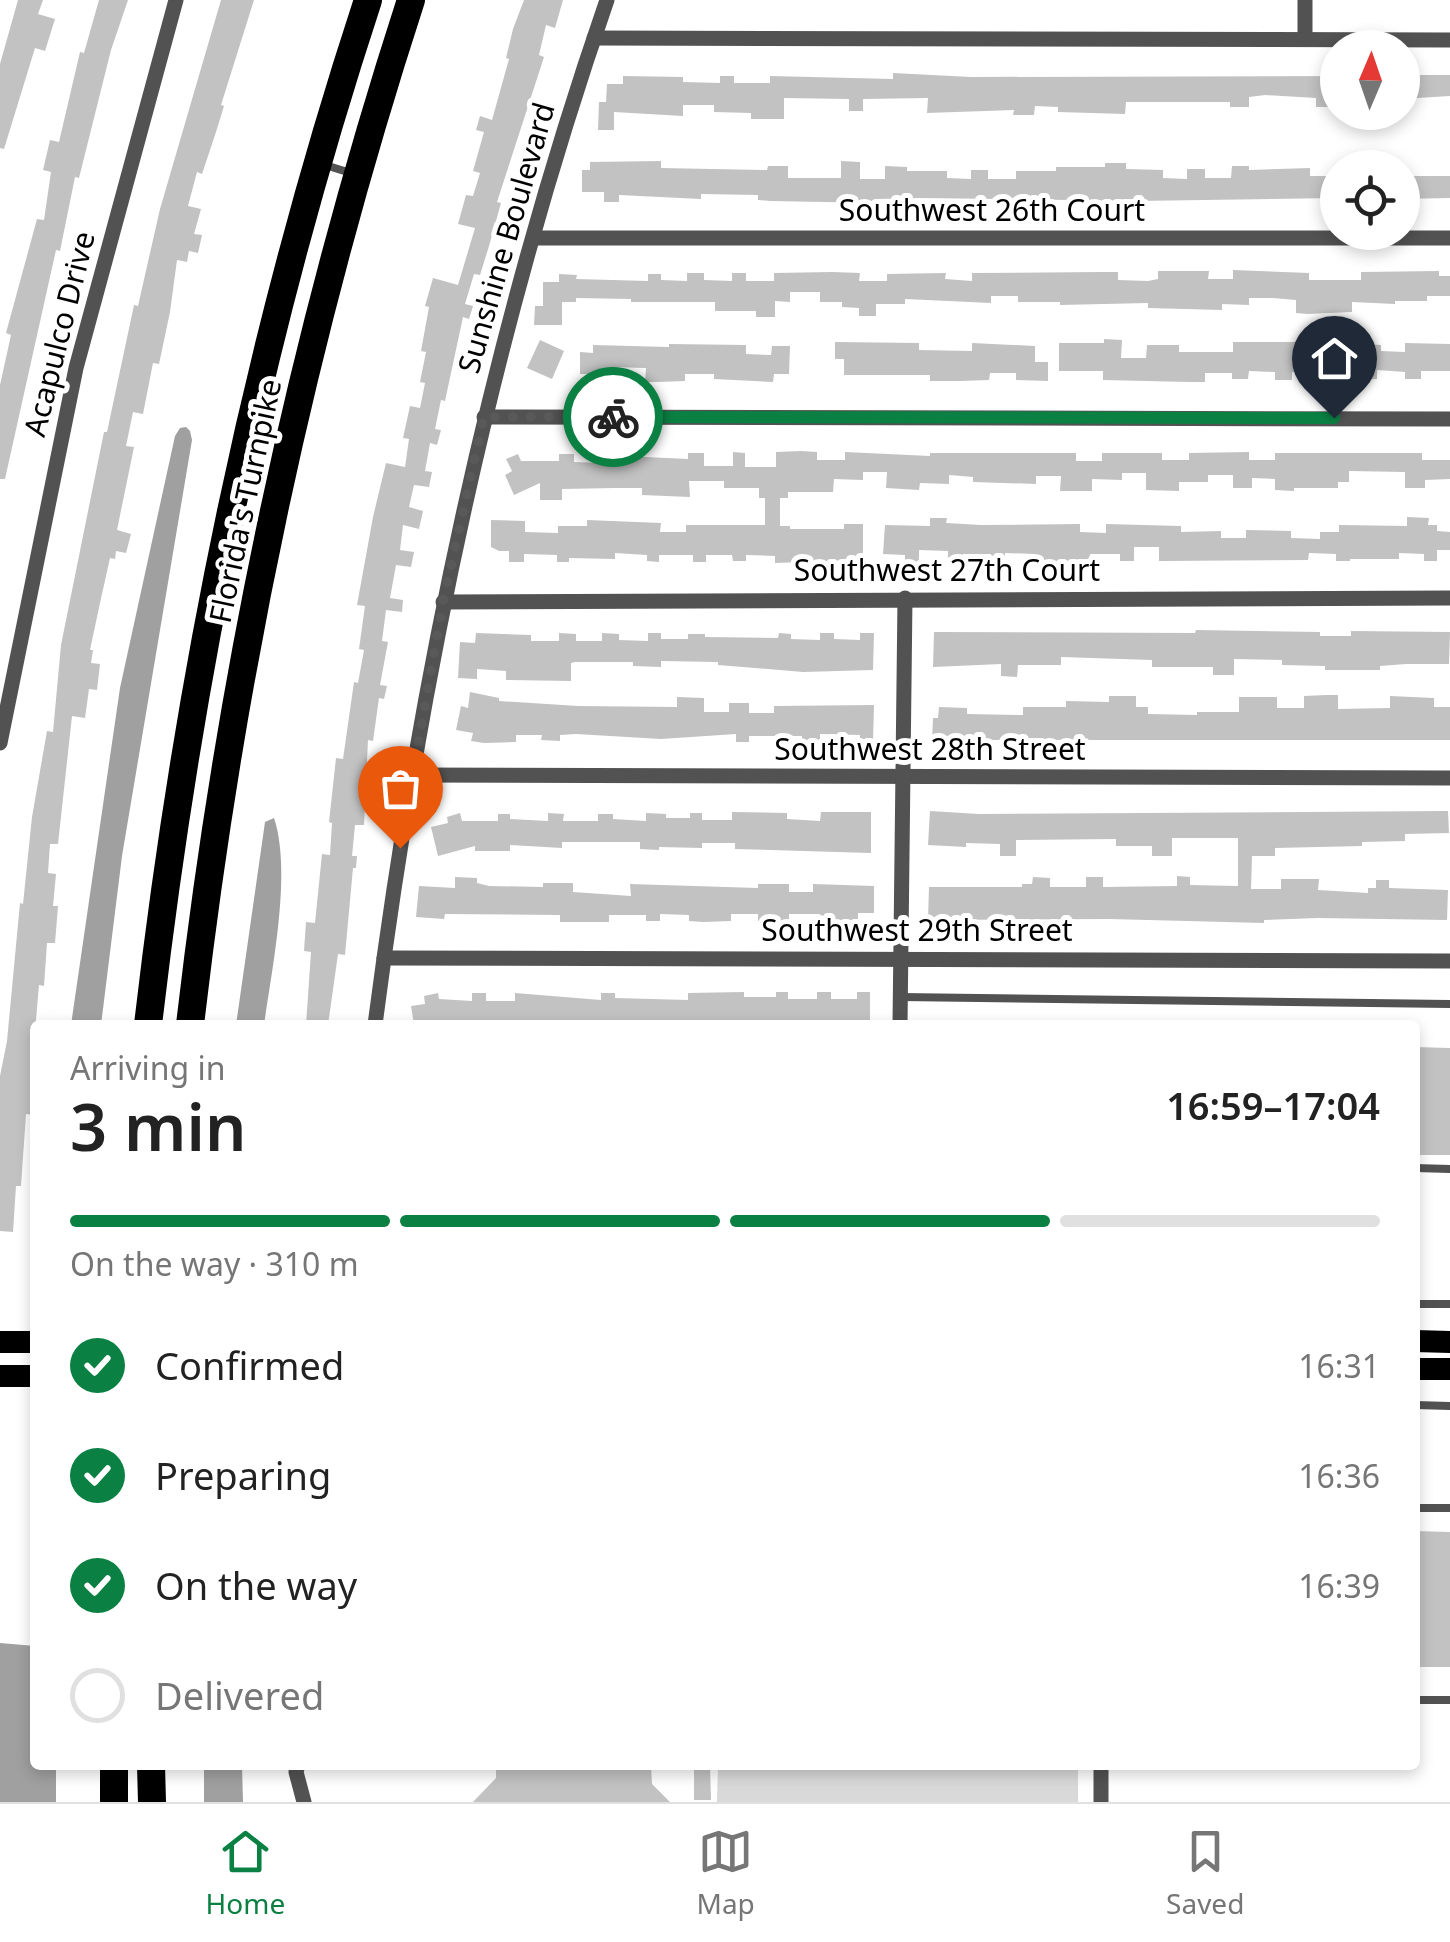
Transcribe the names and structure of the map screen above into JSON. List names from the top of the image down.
{
  "streets": {
    "highway": ["Florida's Turnpike"],
    "street": [
      "Southwest 26th Court",
      "Sunshine Boulevard",
      "Acapulco Drive",
      "Southwest 27th Court",
      "Southwest 28th Street",
      "Southwest 29th Street"
    ]
  },
  "crossings": [
    ["Southwest 26th Court", "Sunshine Boulevard"],
    ["Sunshine Boulevard", "Southwest 27th Court"],
    ["Sunshine Boulevard", "Southwest 28th Street"],
    ["Sunshine Boulevard", "Southwest 29th Street"]
  ],
  "north": "top",
  "page": {
    "heading": ["3 min", "Arriving in", "16:59–17:04"],
    "bar": "On the way · 310 m",
    "list": [
      ["Confirmed", "16:31"],
      ["Preparing", "16:36"],
      ["On the way", "16:39"],
      "Delivered"
    ],
    "tabs": ["Home", "Map", "Saved"]
  }
}
